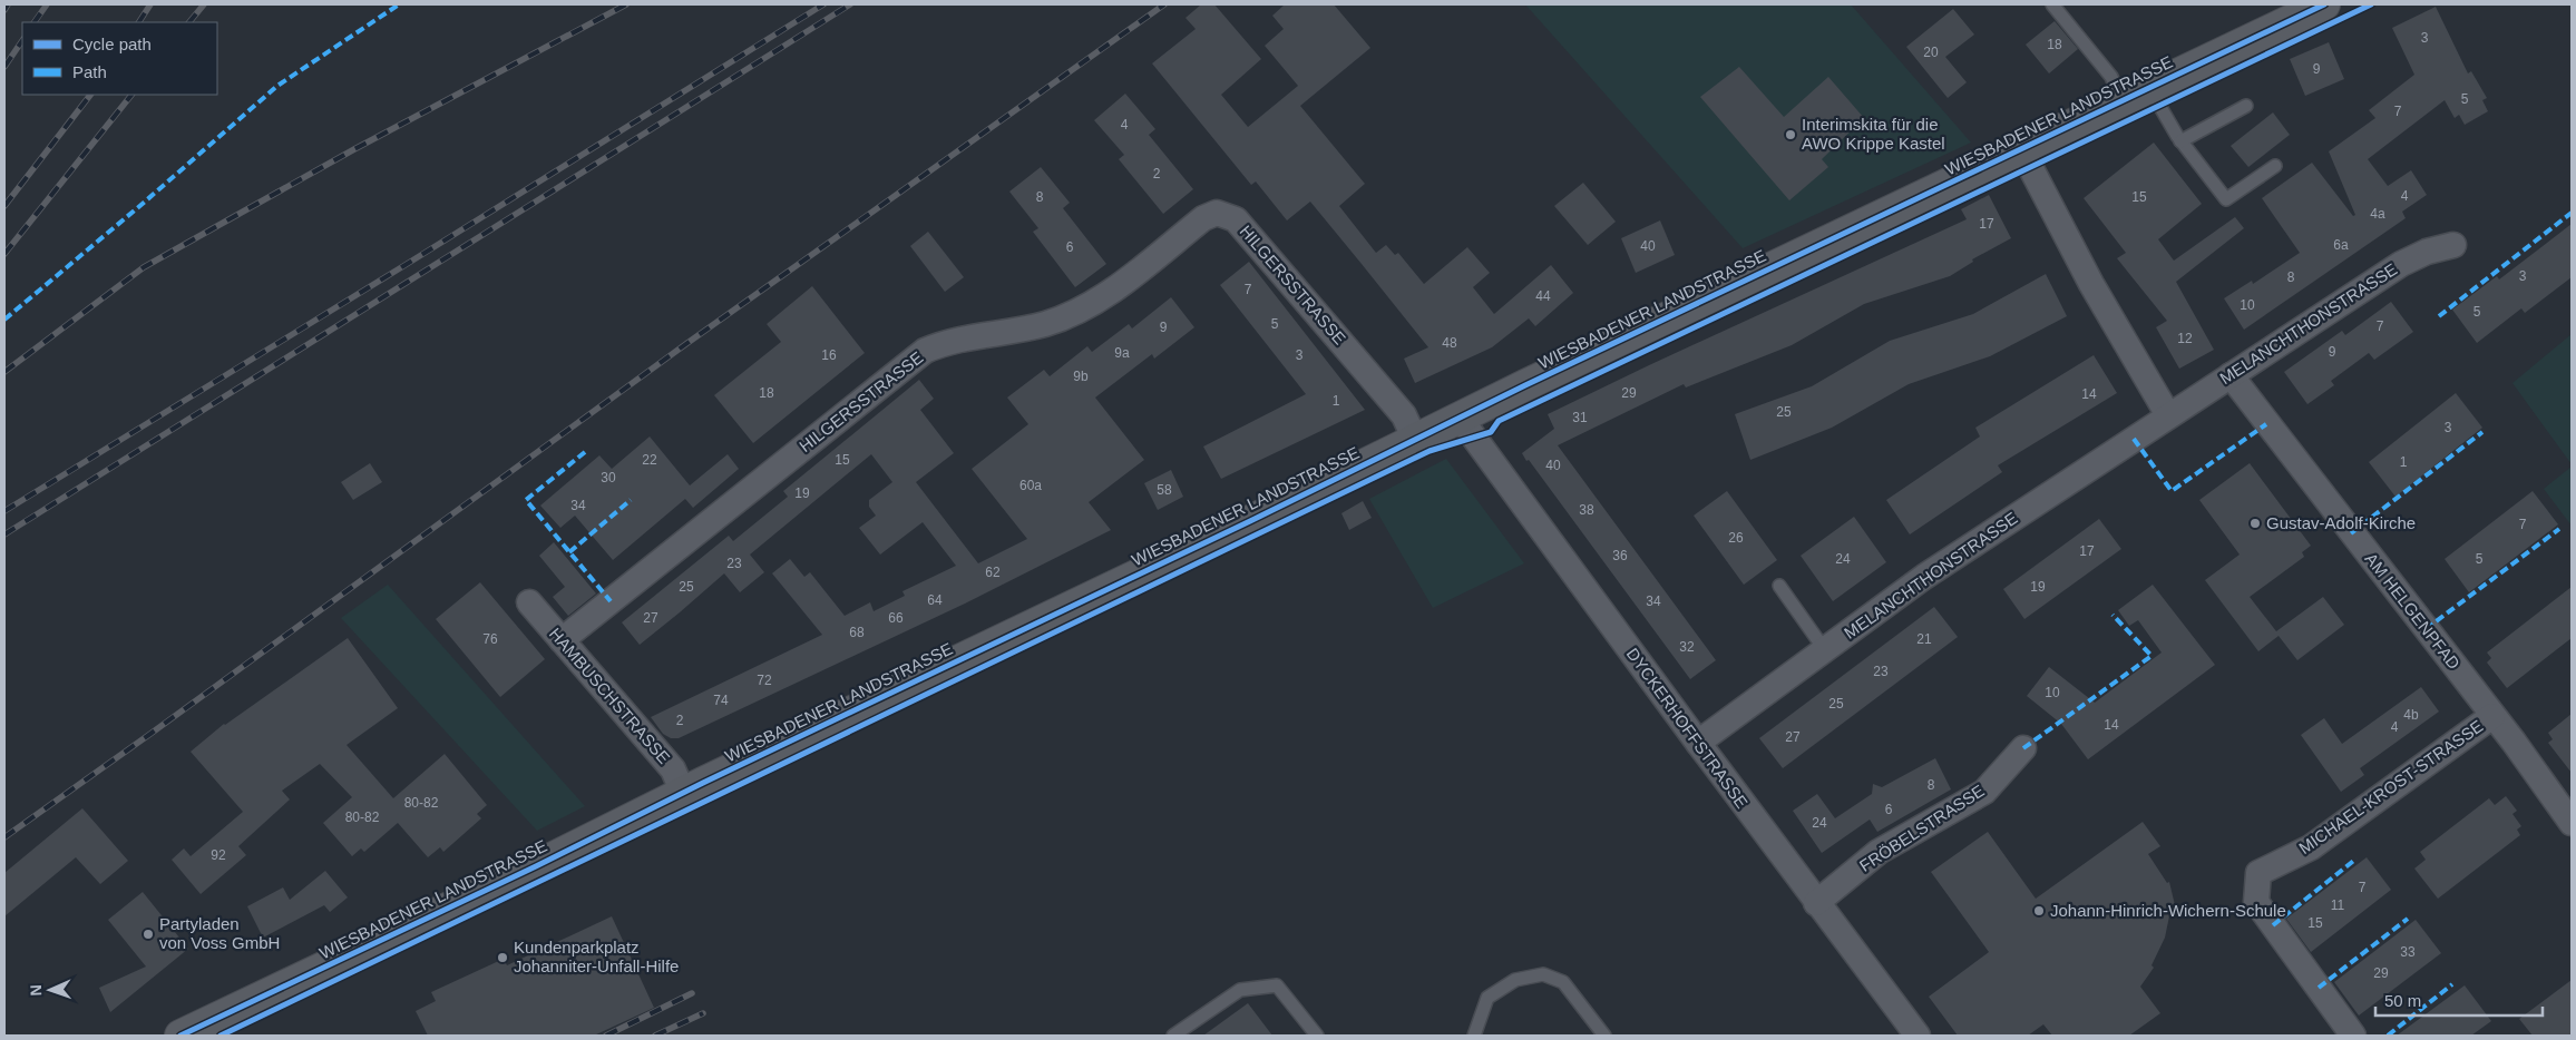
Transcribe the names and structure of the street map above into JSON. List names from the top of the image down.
{
  "streets": {
    "main road": ["WIESBADENER LANDSTRASSE"],
    "street": [
      "HILGERSSTRASSE",
      "MELANCHTHONSTRASSE",
      "AM HELGENPFAD",
      "HAMBUSCHSTRASSE",
      "DYCKERHOFFSTRASSE",
      "MICHAEL-KROST-STRASSE",
      "FRÖBELSTRASSE"
    ]
  },
  "crossings": [
    ["WIESBADENER LANDSTRASSE", "HILGERSSTRASSE"],
    ["WIESBADENER LANDSTRASSE", "HAMBUSCHSTRASSE"],
    ["WIESBADENER LANDSTRASSE", "DYCKERHOFFSTRASSE"],
    ["HILGERSSTRASSE", "HAMBUSCHSTRASSE"],
    ["MELANCHTHONSTRASSE", "AM HELGENPFAD"],
    ["MELANCHTHONSTRASSE", "DYCKERHOFFSTRASSE"],
    ["AM HELGENPFAD", "MICHAEL-KROST-STRASSE"],
    ["DYCKERHOFFSTRASSE", "FRÖBELSTRASSE"]
  ],
  "places": [
    "Interimskita für die AWO Krippe Kastel",
    "Gustav-Adolf-Kirche",
    "Johann-Hinrich-Wichern-Schule",
    "Partyladen von Voss GmbH",
    "Kundenparkplatz Johanniter-Unfall-Hilfe"
  ],
  "house_numbers": [
    "3",
    "18",
    "20",
    "9",
    "5",
    "7",
    "4",
    "2",
    "4",
    "8",
    "15",
    "4a",
    "17",
    "6a",
    "40",
    "6",
    "3",
    "8",
    "7",
    "44",
    "10",
    "5",
    "5",
    "7",
    "9",
    "12",
    "48",
    "9",
    "9a",
    "16",
    "3",
    "9b",
    "18",
    "29",
    "14",
    "1",
    "25",
    "31",
    "3",
    "22",
    "15",
    "1",
    "40",
    "30",
    "60a",
    "58",
    "19",
    "34",
    "38",
    "7",
    "26",
    "17",
    "36",
    "24",
    "5",
    "23",
    "62",
    "25",
    "19",
    "64",
    "34",
    "27",
    "66",
    "68",
    "76",
    "21",
    "32",
    "23",
    "72",
    "10",
    "74",
    "25",
    "4b",
    "2",
    "14",
    "4",
    "27",
    "8",
    "80-82",
    "6",
    "80-82",
    "24",
    "92",
    "7",
    "11",
    "15",
    "33",
    "29"
  ],
  "legend": ["Cycle path", "Path"],
  "scale_bar": "50 m",
  "north": "left"
}
